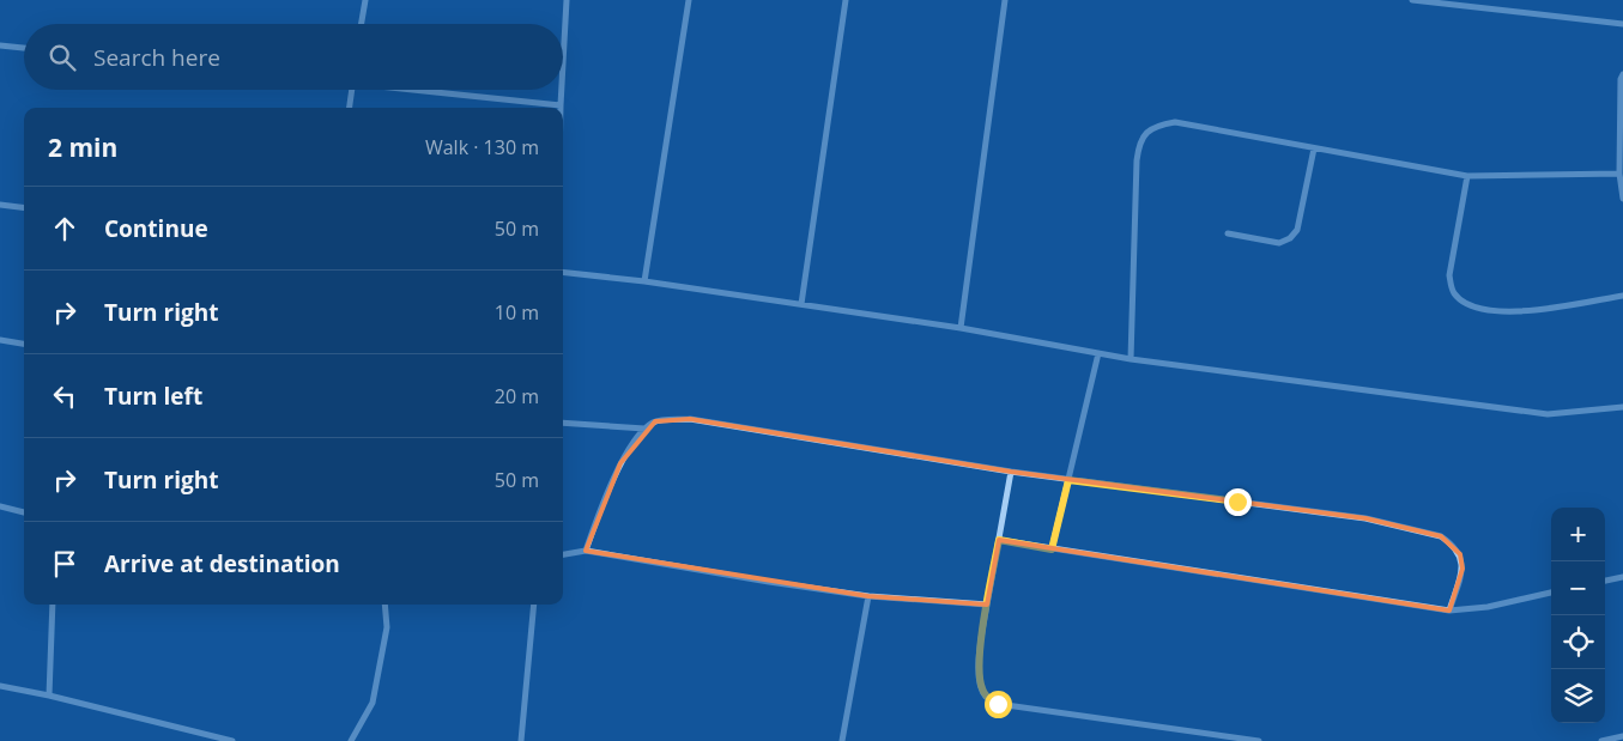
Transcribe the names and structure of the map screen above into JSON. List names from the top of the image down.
{
  "page": {
    "search": "Search here",
    "heading": ["2 min", "Walk · 130 m"],
    "list": [
      ["Continue", "50 m"],
      ["Turn right", "10 m"],
      ["Turn left", "20 m"],
      ["Turn right", "50 m"],
      "Arrive at destination"
    ],
    "map_buttons": ["+", "−"]
  }
}
